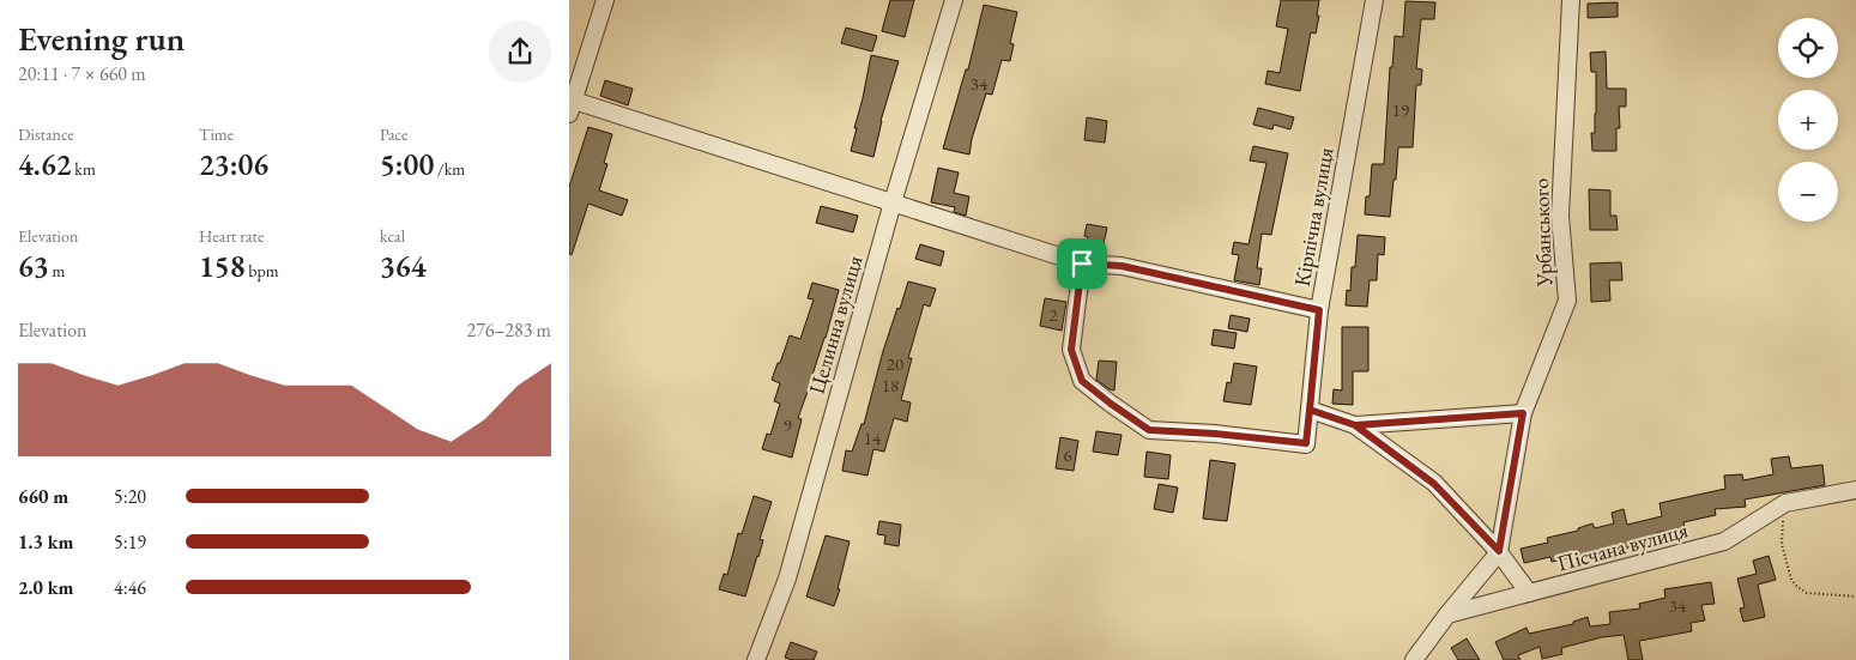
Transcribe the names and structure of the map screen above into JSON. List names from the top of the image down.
{
  "streets": {
    "street": [
      "Кiрпiчна вулиця",
      "Урбанського",
      "Целинна вулиця",
      "Пiсчана вулиця"
    ]
  },
  "crossings": [
    ["Урбанського", "Пiсчана вулиця"]
  ],
  "house_numbers": [
    "34",
    "19",
    "2",
    "20",
    "18",
    "9",
    "14",
    "6",
    "34"
  ],
  "page": {
    "heading": ["Evening run", "20:11 · 7 × 660 m"],
    "map_buttons": ["+", "−"],
    "stats": [
      ["Distance", "4.62 km"],
      ["Time", "23:06"],
      ["Pace", "5:00 /km"],
      ["Elevation", "63 m"],
      ["Heart rate", "158 bpm"],
      ["kcal", "364"]
    ],
    "chart": ["Elevation", "276–283 m"],
    "list": [
      {
        "name": "660 m",
        "note": "5:20"
      },
      {
        "name": "1.3 km",
        "note": "5:19"
      },
      {
        "name": "2.0 km",
        "note": "4:46"
      }
    ]
  }
}
